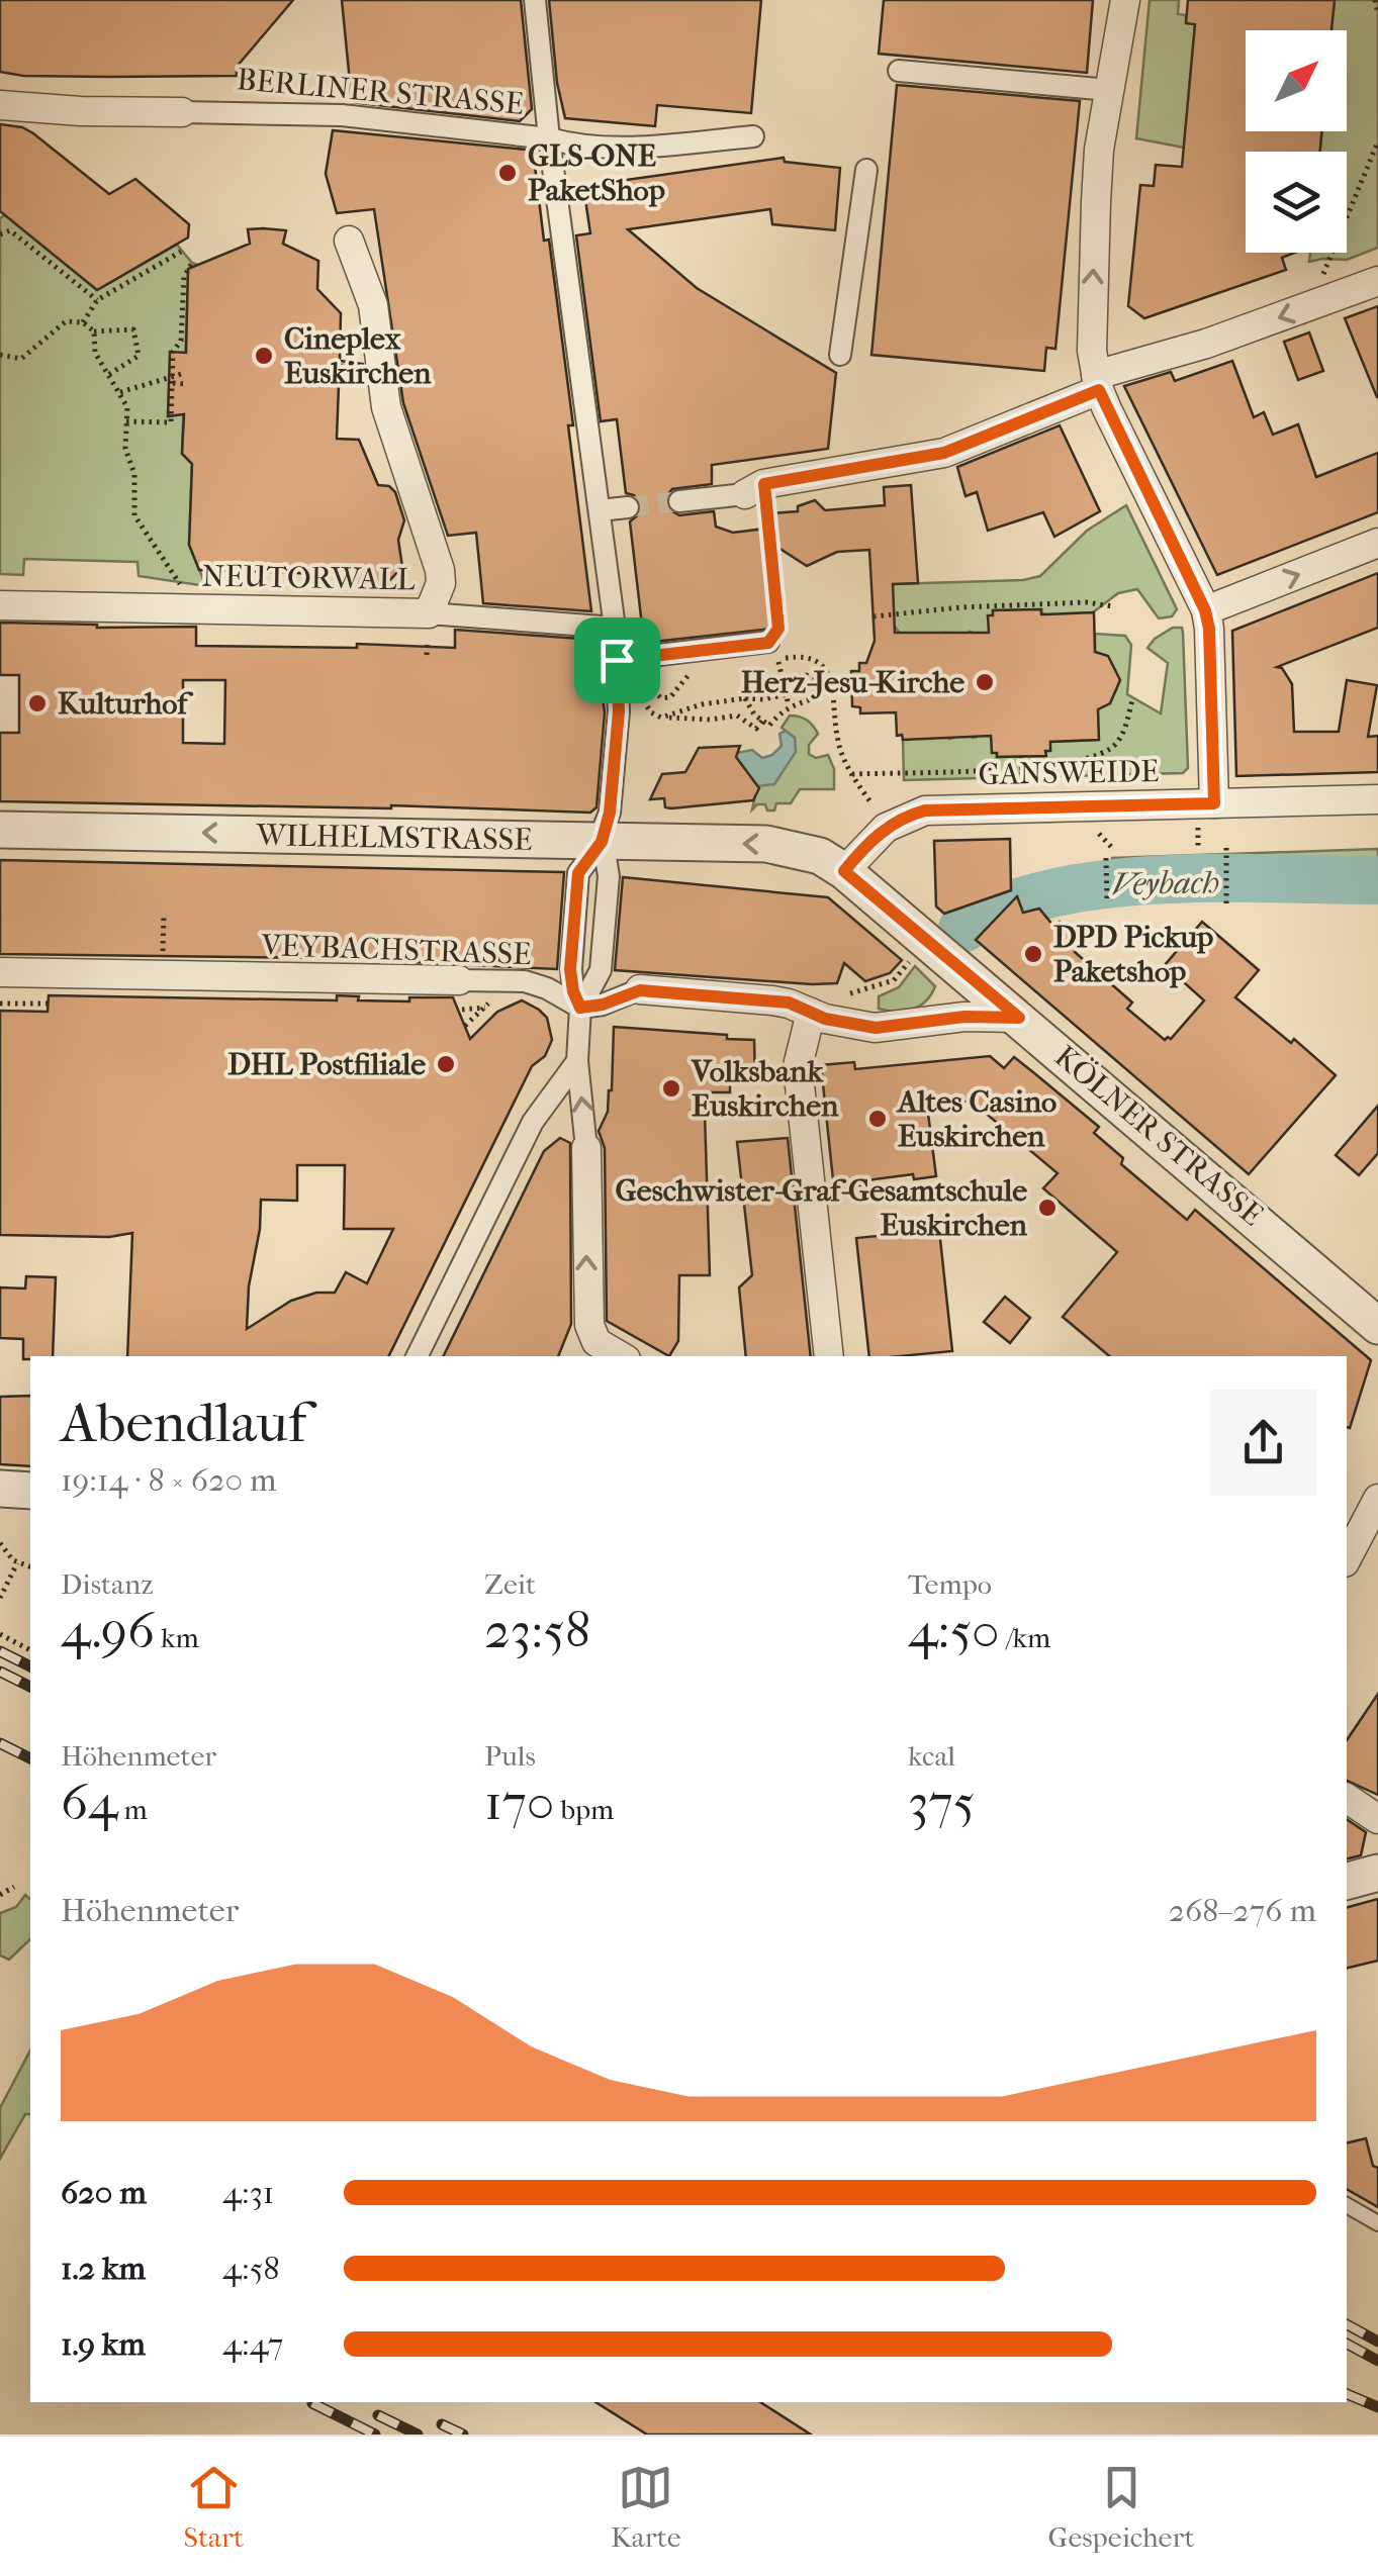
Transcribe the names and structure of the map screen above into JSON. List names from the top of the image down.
{
  "streets": {
    "street": [
      "BERLINER STRASSE",
      "NEUTORWALL",
      "GANSWEIDE",
      "WILHELMSTRASSE",
      "VEYBACHSTRASSE",
      "KÖLNER STRASSE"
    ]
  },
  "crossings": [
    ["GANSWEIDE", "WILHELMSTRASSE"],
    ["GANSWEIDE", "KÖLNER STRASSE"],
    ["WILHELMSTRASSE", "KÖLNER STRASSE"]
  ],
  "water": ["Veybach"],
  "places": [
    "GLS-ONE PaketShop",
    "Cineplex Euskirchen",
    "Herz-Jesu-Kirche",
    "Kulturhof",
    "DPD Pickup Paketshop",
    "DHL Postfiliale",
    "Volksbank Euskirchen",
    "Altes Casino Euskirchen",
    "Geschwister-Graf-Gesamtschule Euskirchen"
  ],
  "north": "top right",
  "page": {
    "heading": ["Abendlauf", "19:14 · 8 × 620 m"],
    "stats": [
      ["Distanz", "4.96 km"],
      ["Zeit", "23:58"],
      ["Tempo", "4:50 /km"],
      ["Höhenmeter", "64 m"],
      ["Puls", "170 bpm"],
      ["kcal", "375"]
    ],
    "chart": ["Höhenmeter", "268–276 m"],
    "list": [
      {
        "name": "620 m",
        "note": "4:31"
      },
      {
        "name": "1.2 km",
        "note": "4:58"
      },
      {
        "name": "1.9 km",
        "note": "4:47"
      }
    ],
    "tabs": ["Start", "Karte", "Gespeichert"]
  }
}
